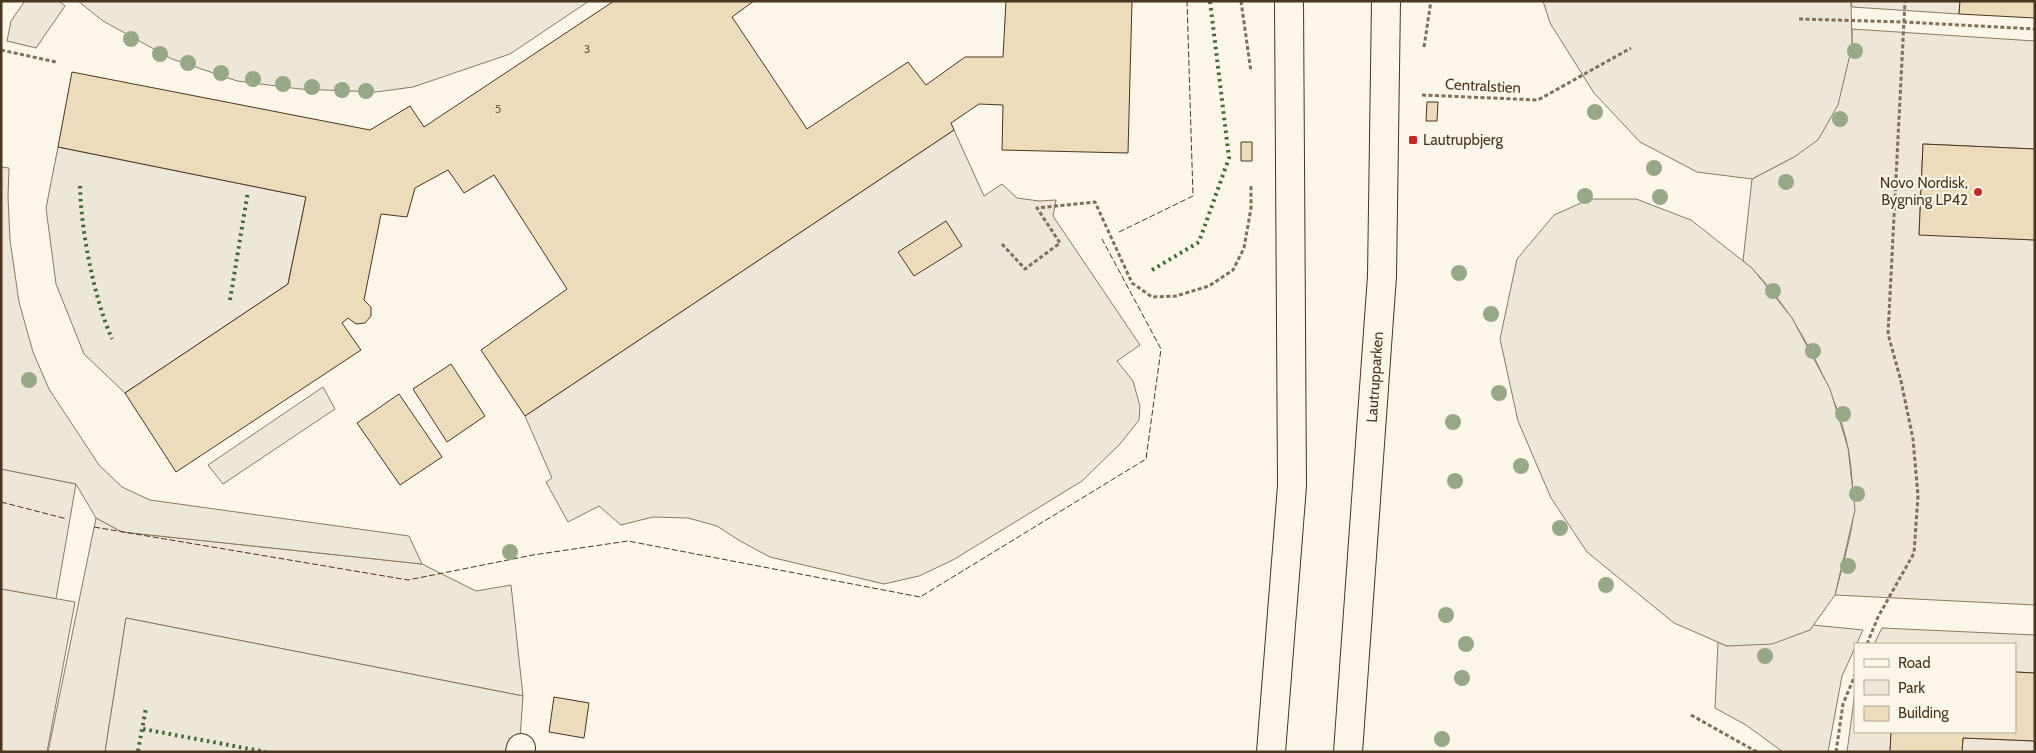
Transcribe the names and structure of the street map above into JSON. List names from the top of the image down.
{
  "streets": {
    "street": ["Lautrupparken"],
    "path": ["Centralstien"]
  },
  "places": {
    "transit": ["Lautrupbjerg"],
    "other": ["Novo Nordisk, Bygning LP42"]
  },
  "house_numbers": ["3", "5"],
  "legend": ["Road", "Park", "Building"]
}
